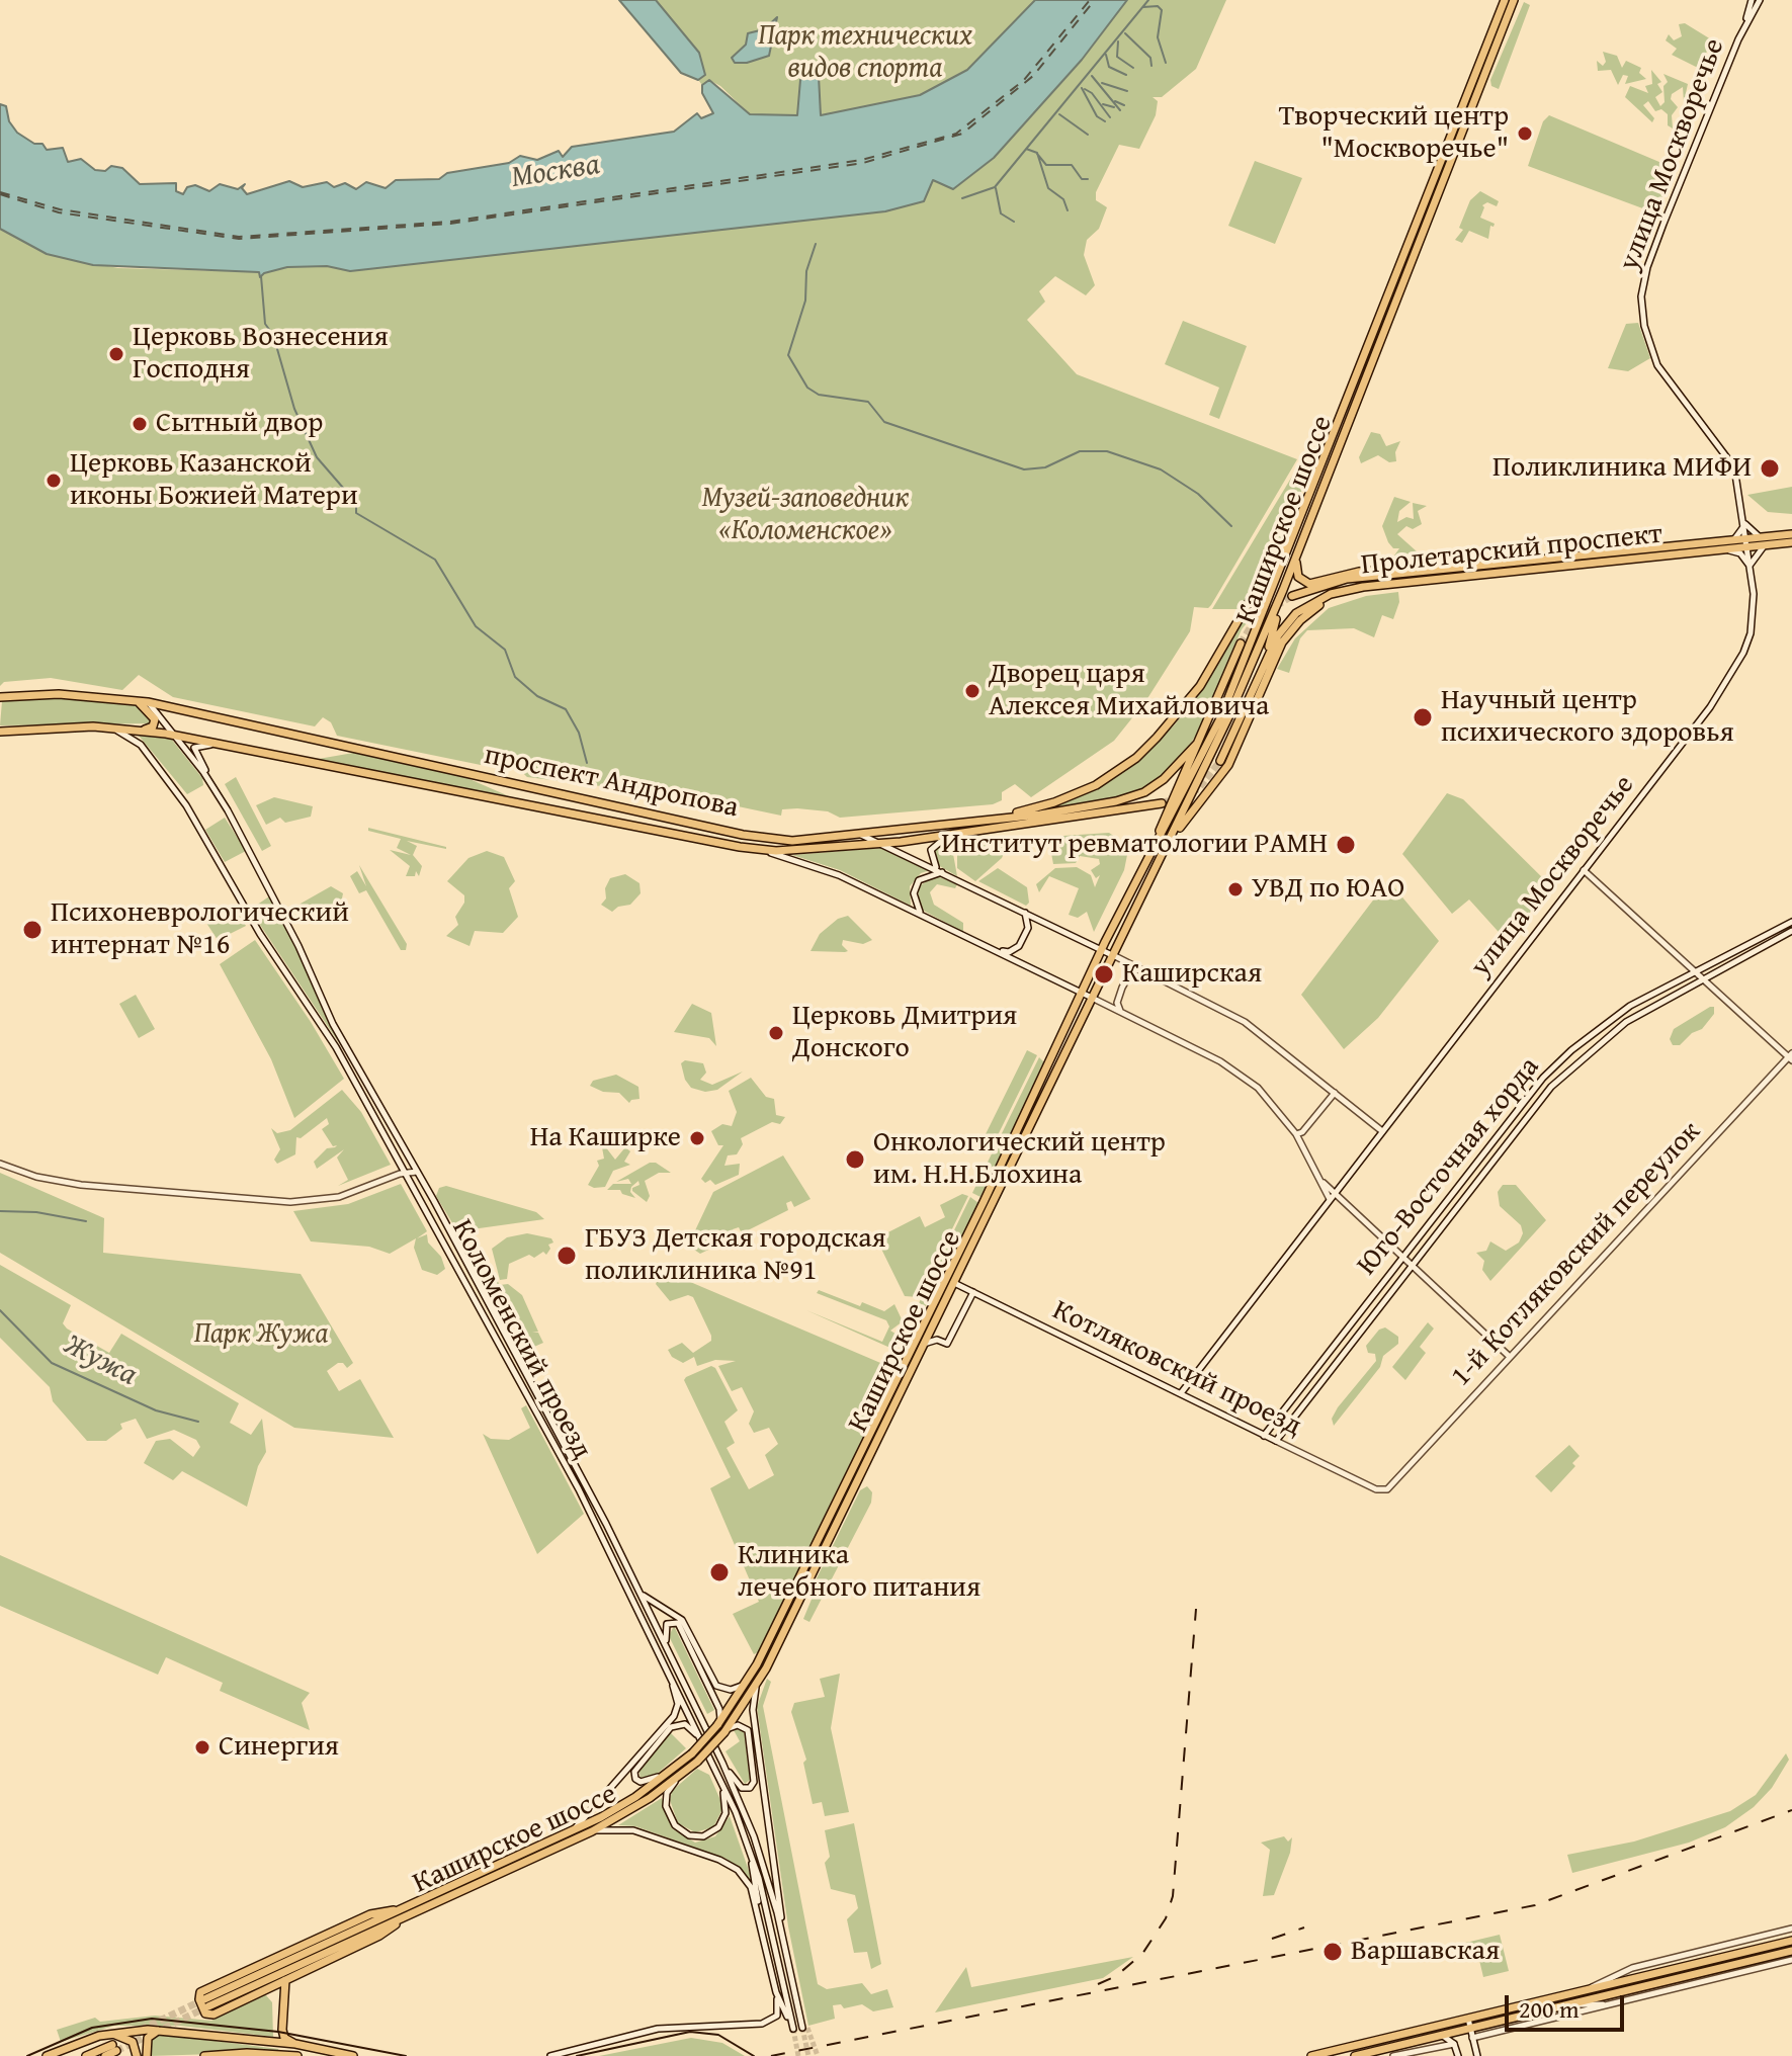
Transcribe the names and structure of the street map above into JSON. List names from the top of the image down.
{
  "streets": {
    "main road": [
      "улица Москворечье",
      "Каширское шоссе",
      "Пролетарский проспект",
      "проспект Андропова",
      "Юго-Восточная хорда",
      "1-й Котляковский переулок",
      "Коломенский проезд",
      "Котляковский проезд"
    ]
  },
  "crossings": [
    ["улица Москворечье", "Пролетарский проспект"],
    ["улица Москворечье", "Котляковский проезд"],
    ["Каширское шоссе", "Пролетарский проспект"],
    ["Каширское шоссе", "проспект Андропова"],
    ["Каширское шоссе", "Котляковский проезд"],
    ["проспект Андропова", "Коломенский проезд"],
    ["Юго-Восточная хорда", "Котляковский проезд"],
    ["1-й Котляковский переулок", "Котляковский проезд"]
  ],
  "water": ["Москва", "Жужа"],
  "parks": ["Парк технических видов спорта", "Музей-заповедник «Коломенское»", "Парк Жужа"],
  "places": [
    "Творческий центр \"Москворечье\"",
    "Церковь Вознесения Господня",
    "Сытный двор",
    "Поликлиника МИФИ",
    "Церковь Казанской иконы Божией Матери",
    "Дворец царя Алексея Михайловича",
    "Научный центр психического здоровья",
    "Институт ревматологии РАМН",
    "УВД по ЮАО",
    "Психоневрологический интернат №16",
    "Каширская",
    "Церковь Дмитрия Донского",
    "На Каширке",
    "Онкологический центр им. Н.Н.Блохина",
    "ГБУЗ Детская городская поликлиника №91",
    "Клиника лечебного питания",
    "Синергия",
    "Варшавская"
  ],
  "scale_bar": "200 m"
}
